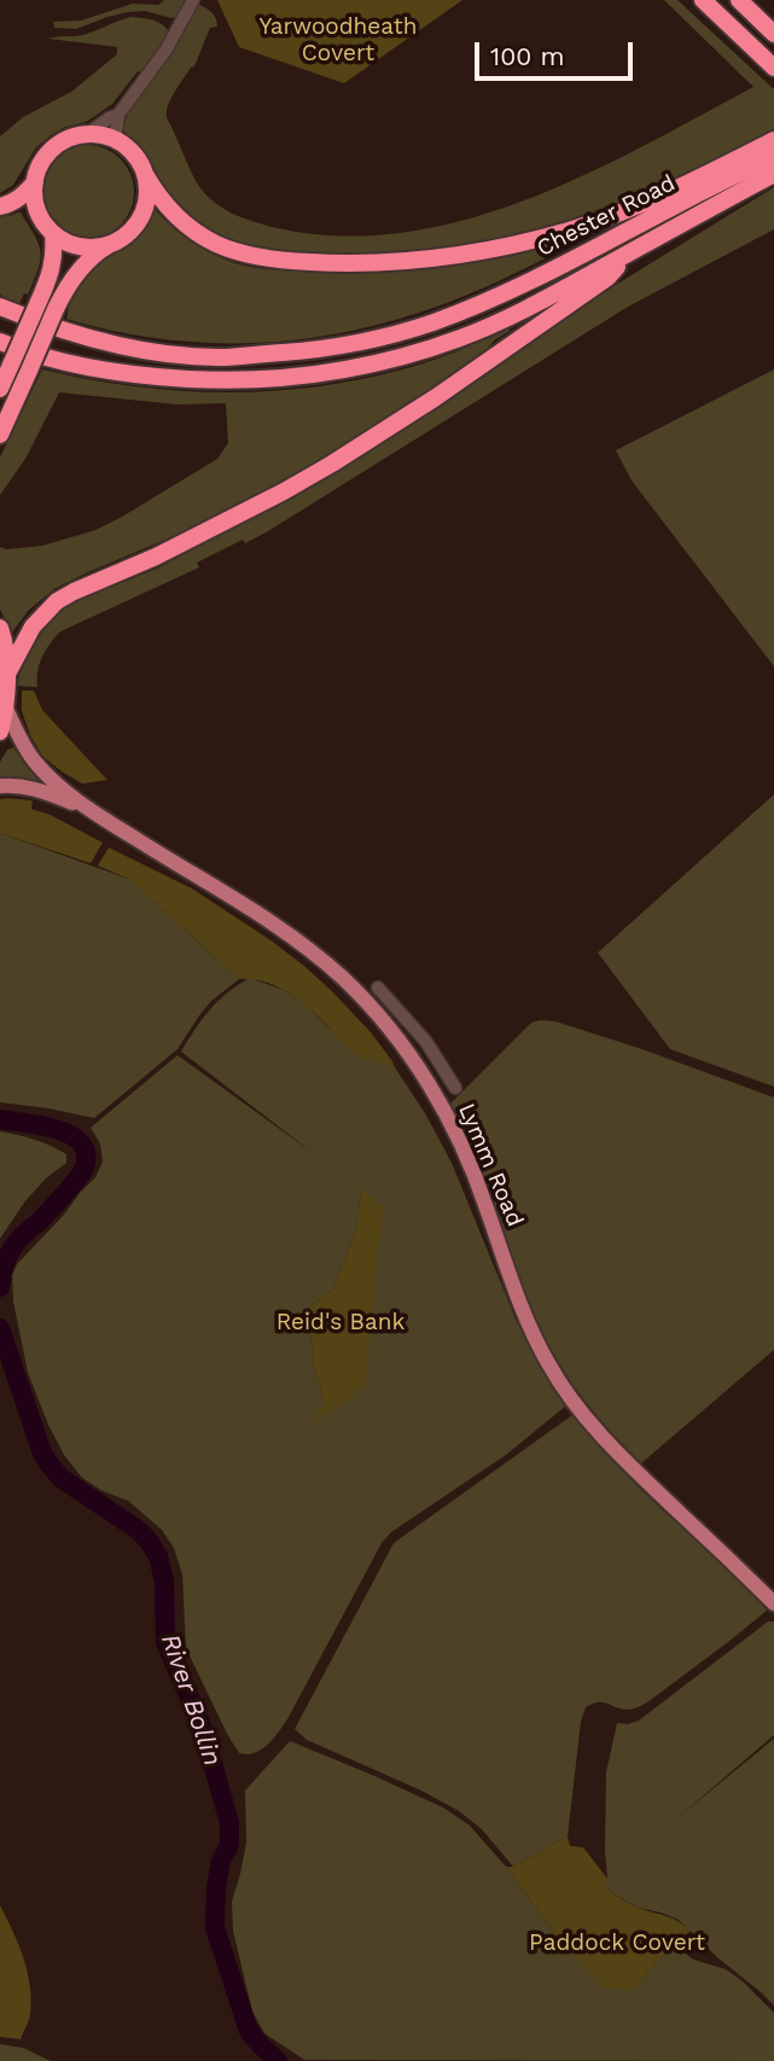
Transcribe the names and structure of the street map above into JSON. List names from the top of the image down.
{
  "streets": {
    "highway": ["Chester Road"],
    "main road": ["Lymm Road"]
  },
  "water": ["River Bollin"],
  "parks": ["Yarwoodheath Covert", "Reid's Bank", "Paddock Covert"],
  "scale_bar": "100 m"
}
